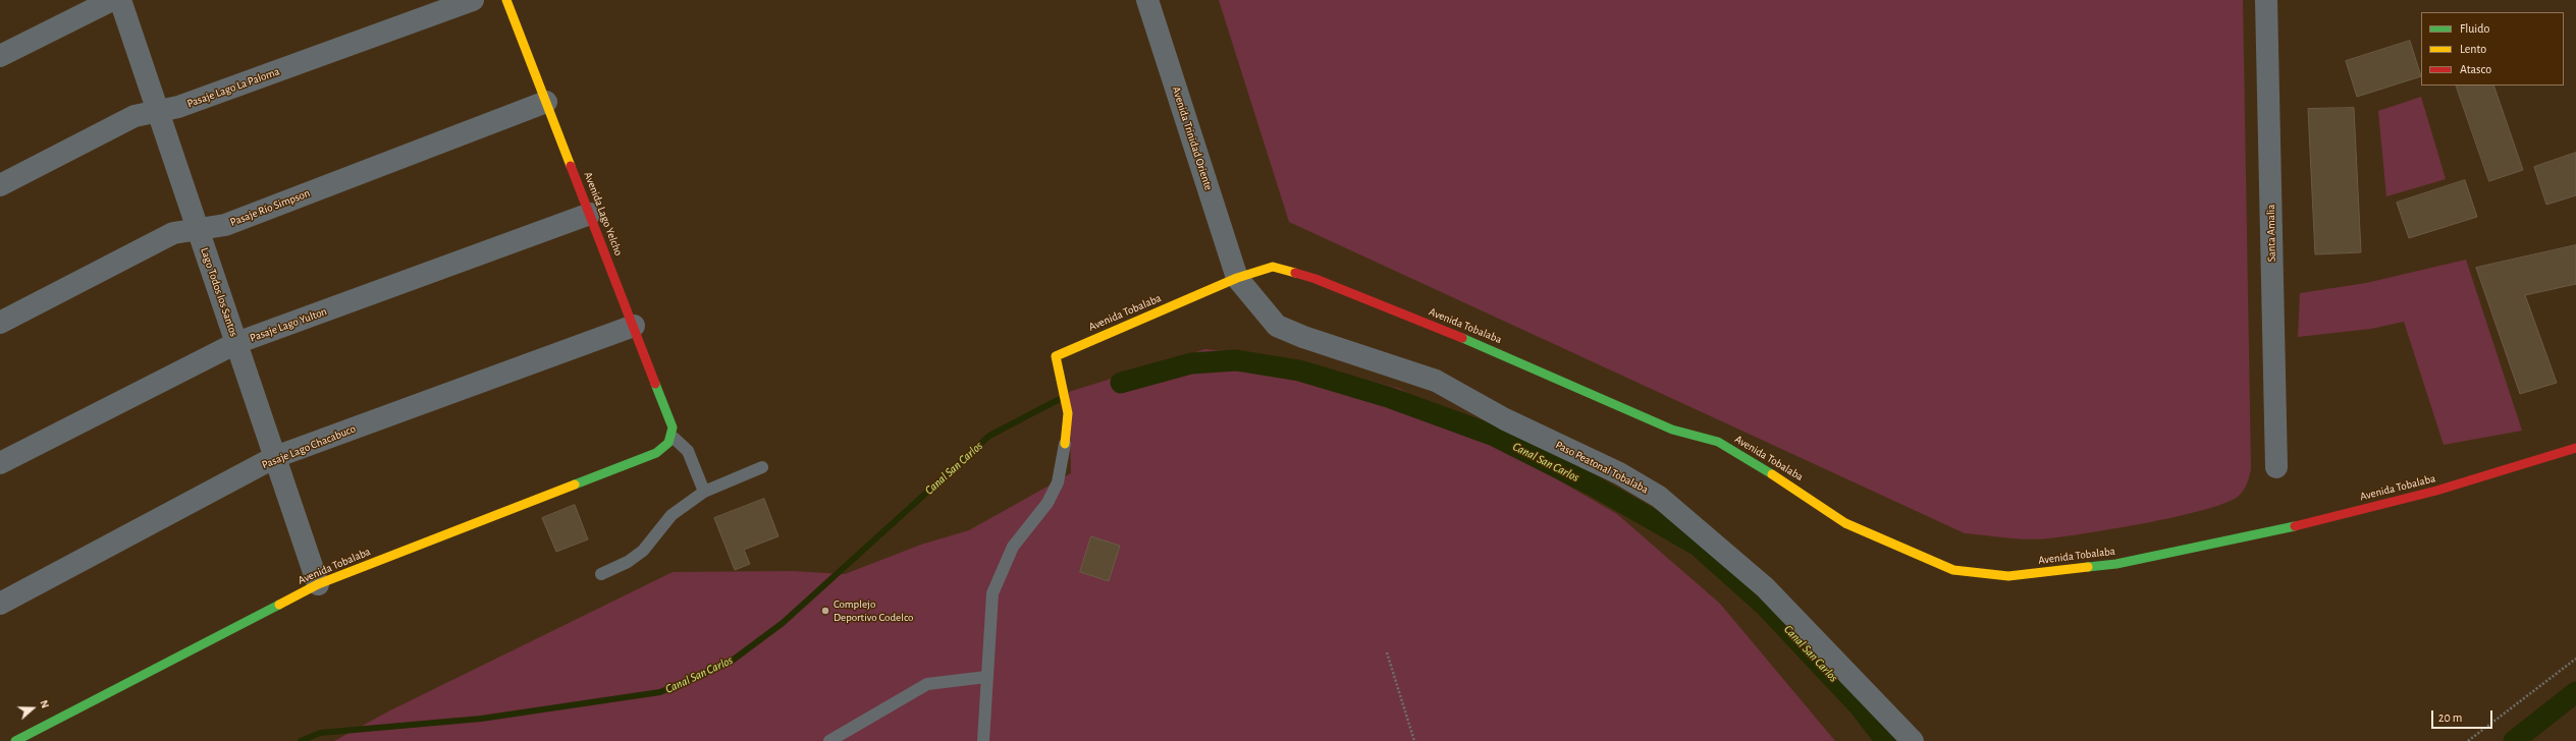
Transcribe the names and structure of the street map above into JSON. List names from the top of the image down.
{
  "streets": {
    "street": [
      "Pasaje Lago La Paloma",
      "Avenida Trinidad Oriente",
      "Pasaje Río Simpson",
      "Avenida Lago Yelcho",
      "Santa Amalia",
      "Lago Todos los Santos",
      "Avenida Tobalaba",
      "Pasaje Lago Yulton",
      "Pasaje Lago Chacabuco",
      "Paso Peatonal Tobalaba"
    ]
  },
  "crossings": [
    ["Pasaje Lago La Paloma", "Lago Todos los Santos"],
    ["Avenida Trinidad Oriente", "Avenida Tobalaba"],
    ["Avenida Trinidad Oriente", "Paso Peatonal Tobalaba"],
    ["Pasaje Río Simpson", "Avenida Lago Yelcho"],
    ["Pasaje Río Simpson", "Lago Todos los Santos"],
    ["Avenida Lago Yelcho", "Avenida Tobalaba"],
    ["Avenida Lago Yelcho", "Pasaje Lago Yulton"],
    ["Avenida Lago Yelcho", "Pasaje Lago Chacabuco"],
    ["Lago Todos los Santos", "Avenida Tobalaba"],
    ["Lago Todos los Santos", "Pasaje Lago Yulton"],
    ["Lago Todos los Santos", "Pasaje Lago Chacabuco"],
    ["Avenida Tobalaba", "Paso Peatonal Tobalaba"]
  ],
  "water": ["Canal San Carlos"],
  "places": ["Complejo Deportivo Codelco"],
  "legend": ["Fluido", "Lento", "Atasco"],
  "scale_bar": "20 m",
  "north": "right"
}
